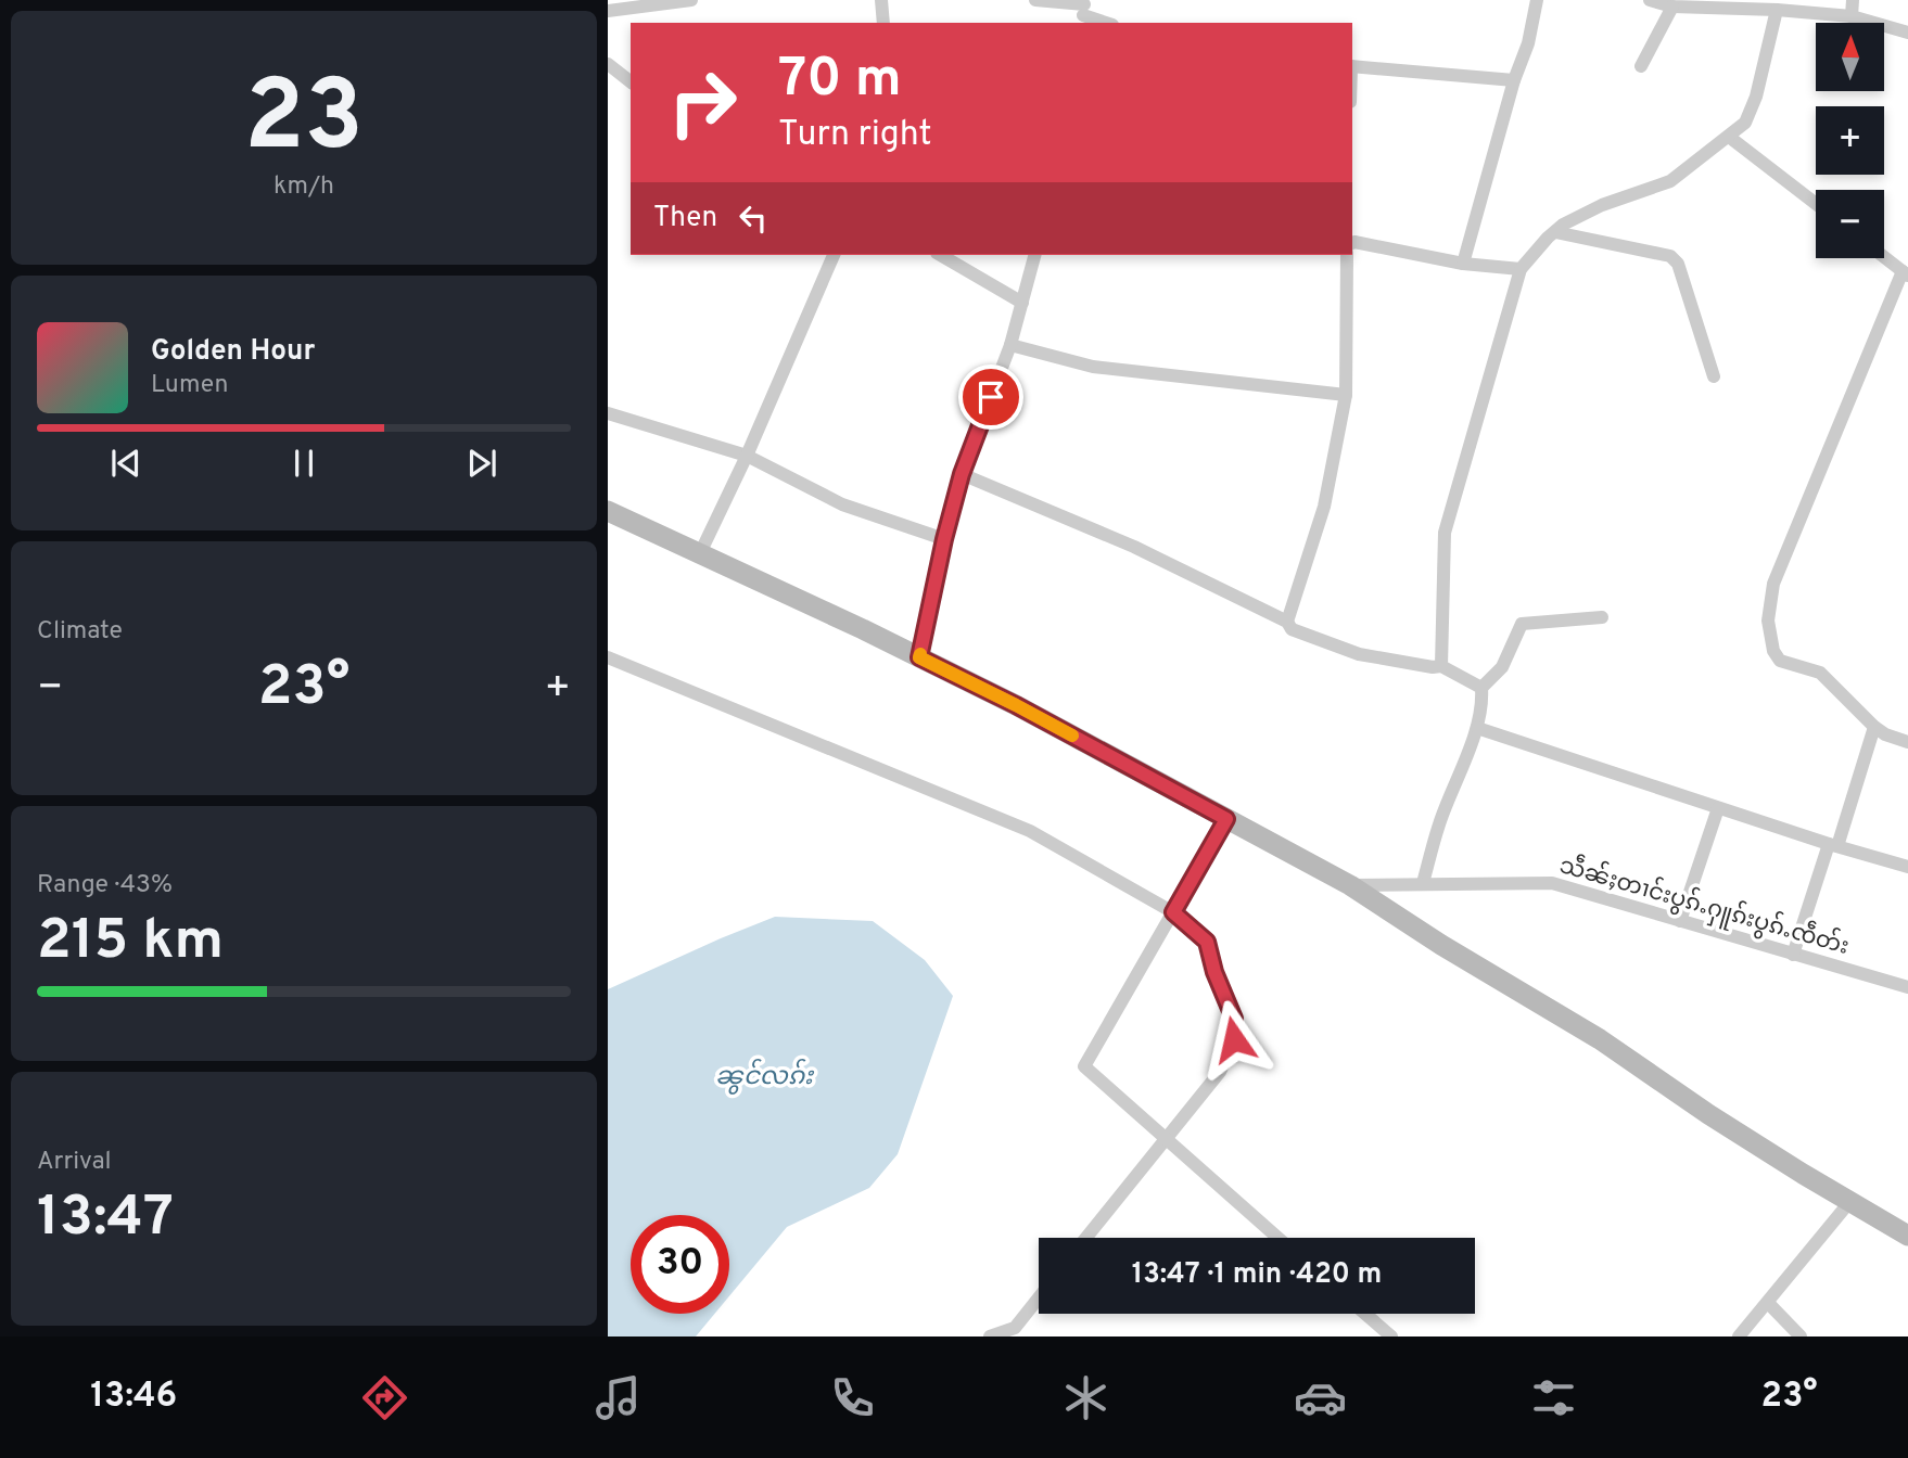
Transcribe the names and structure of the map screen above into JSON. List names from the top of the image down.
{
  "streets": {
    "street": ["သဵၼ်ႈတၢင်းပွၵ်ႉႁူၵ်းပွၵ်ႉၸဵတ်း"]
  },
  "water": ["ၼွင်လၵ်း"],
  "north": "top",
  "page": {
    "tile": [
      ["23", "km/h"],
      "Climate",
      ["Range · 43%", "215 km"],
      ["Arrival", "13:47"]
    ],
    "map_buttons": ["+", "−"],
    "turn": ["70 m", "Turn right"],
    "then": "Then",
    "song": ["Golden Hour", "Lumen"],
    "heat": ["−", "23°", "+"],
    "limit": "30",
    "trip": "13:47 · 1 min · 420 m",
    "tabs": ["13:46", "23°"]
  }
}
